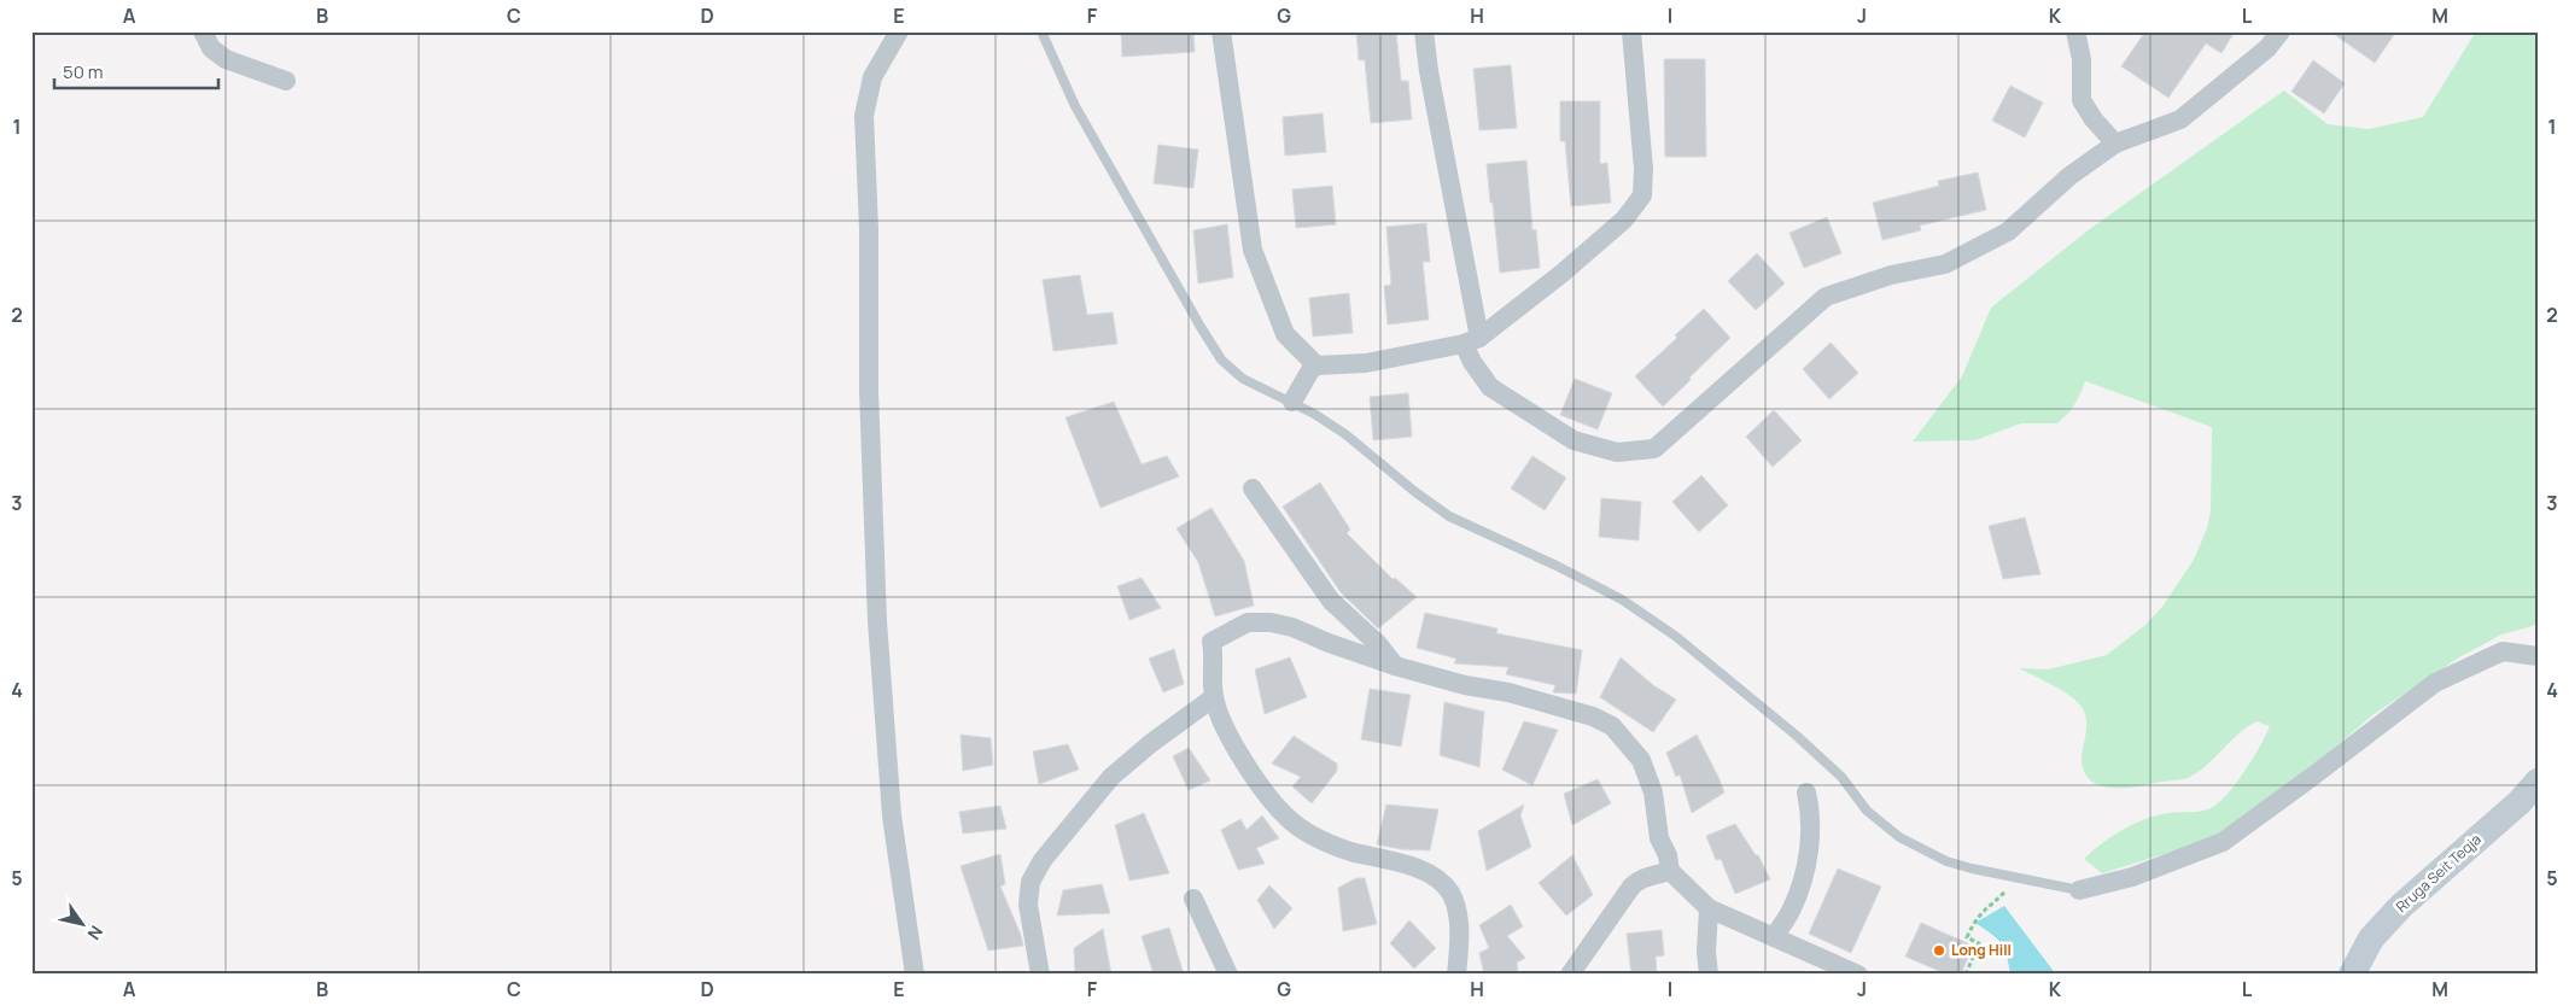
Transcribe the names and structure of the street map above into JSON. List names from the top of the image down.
{
  "streets": {
    "main road": ["Rruga Seit Teqja"]
  },
  "places": ["Long Hill"],
  "scale_bar": "50 m",
  "north": "bottom right",
  "grid": {
    "columns": [
      "A",
      "B",
      "C",
      "D",
      "E",
      "F",
      "G",
      "H",
      "I",
      "J",
      "K",
      "L",
      "M"
    ],
    "rows": [
      "1",
      "2",
      "3",
      "4",
      "5"
    ]
  }
}
